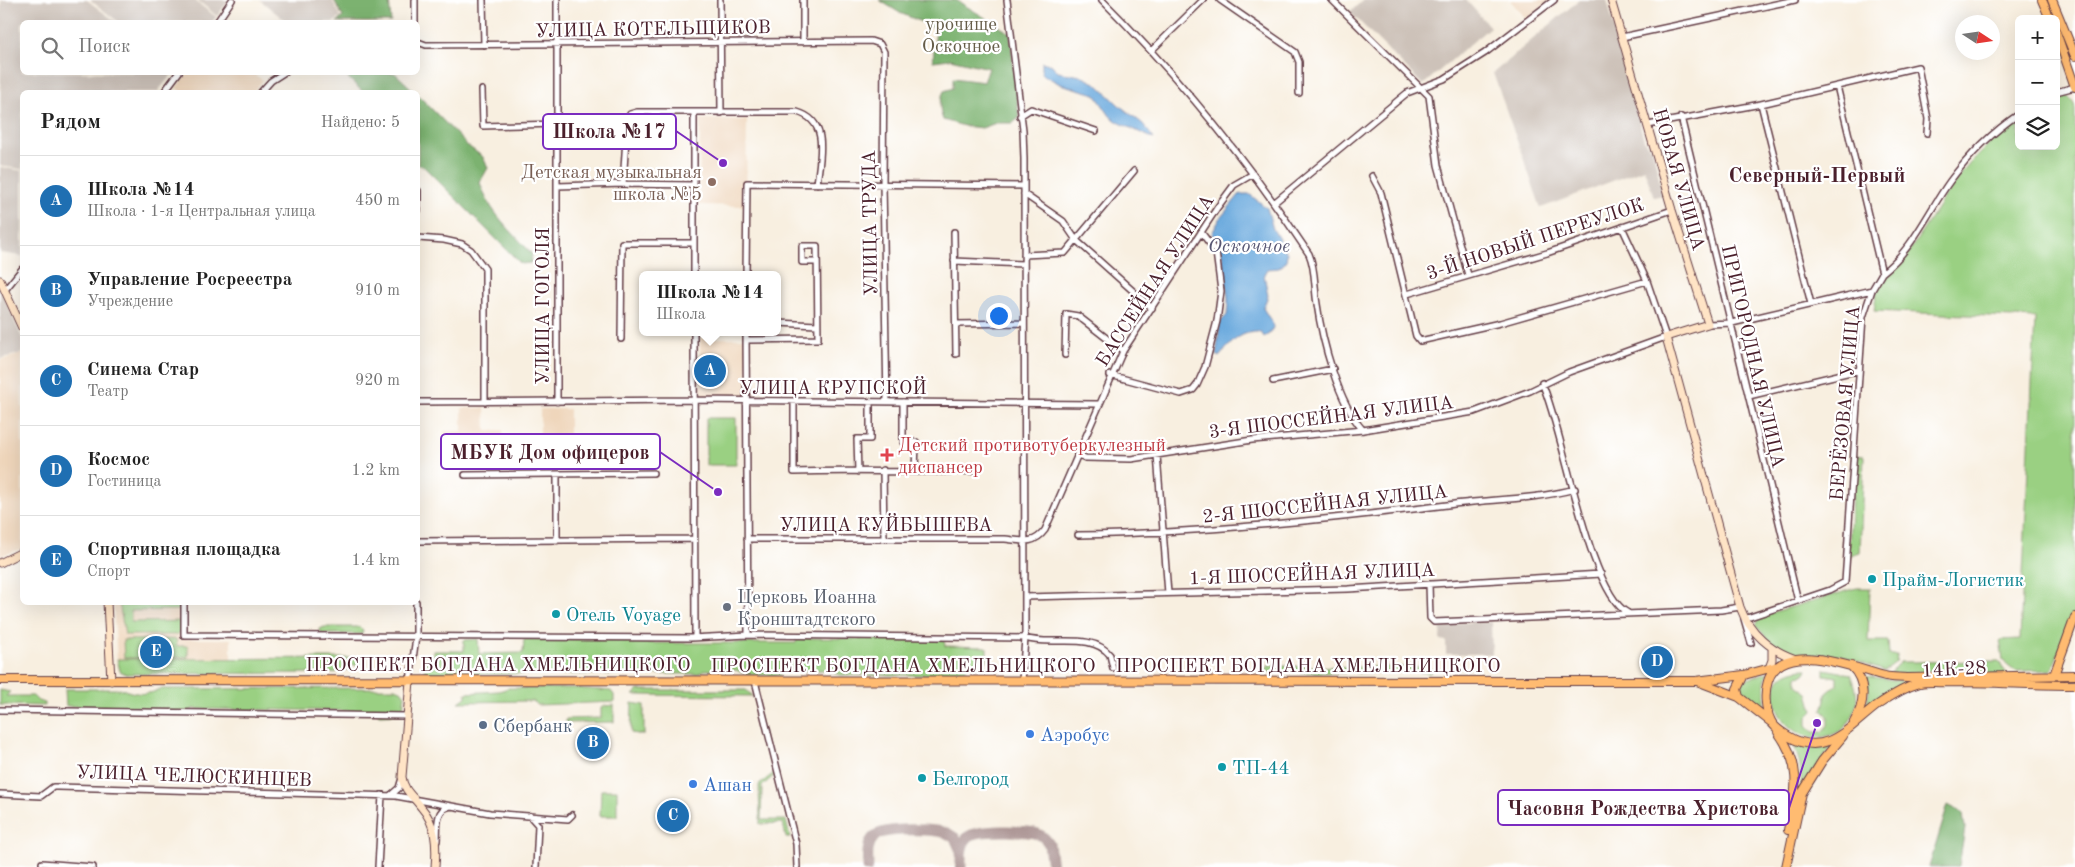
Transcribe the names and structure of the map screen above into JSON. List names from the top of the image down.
{
  "streets": {
    "main road": ["ПРОСПЕКТ БОГДАНА ХМЕЛЬНИЦКОГО", "14К-28"],
    "street": [
      "УЛИЦА КОТЕЛЬЩИКОВ",
      "НОВАЯ УЛИЦА",
      "УЛИЦА ТРУДА",
      "3-Й НОВЫЙ ПЕРЕУЛОК",
      "БАССЕЙНАЯ УЛИЦА",
      "УЛИЦА ГОГОЛЯ",
      "ПРИГОРОДНАЯ УЛИЦА",
      "УЛИЦА КРУПСКОЙ",
      "БЕРЁЗОВАЯ УЛИЦА",
      "3-Я ШОССЕЙНАЯ УЛИЦА",
      "2-Я ШОССЕЙНАЯ УЛИЦА",
      "УЛИЦА КУЙБЫШЕВА",
      "1-Я ШОССЕЙНАЯ УЛИЦА",
      "УЛИЦА ЧЕЛЮСКИНЦЕВ"
    ]
  },
  "crossings": [
    ["УЛИЦА КОТЕЛЬЩИКОВ", "УЛИЦА ТРУДА"],
    ["УЛИЦА КОТЕЛЬЩИКОВ", "УЛИЦА ГОГОЛЯ"],
    ["НОВАЯ УЛИЦА", "3-Й НОВЫЙ ПЕРЕУЛОК"],
    ["УЛИЦА ТРУДА", "УЛИЦА КРУПСКОЙ"],
    ["БАССЕЙНАЯ УЛИЦА", "УЛИЦА КРУПСКОЙ"],
    ["БАССЕЙНАЯ УЛИЦА", "3-Я ШОССЕЙНАЯ УЛИЦА"],
    ["БАССЕЙНАЯ УЛИЦА", "УЛИЦА КУЙБЫШЕВА"],
    ["УЛИЦА ГОГОЛЯ", "УЛИЦА КРУПСКОЙ"],
    ["ПРИГОРОДНАЯ УЛИЦА", "БЕРЁЗОВАЯ УЛИЦА"],
    ["ПРОСПЕКТ БОГДАНА ХМЕЛЬНИЦКОГО", "14К-28"]
  ],
  "districts": ["Северный-Первый"],
  "water": ["Оскочное"],
  "parks": ["урочище Оскочное"],
  "places": {
    "other": [
      "Школа №17",
      "Детская музыкальная школа №5",
      "МБУК Дом офицеров",
      "Прайм-Логистик",
      "Церковь Иоанна Кронштадтского",
      "Отель Voyage",
      "Часовня Рождества Христова",
      "Сбербанк",
      "Аэробус",
      "ТП-44",
      "Белгород",
      "Ашан"
    ],
    "health": ["Детский противотуберкулезный диспансер"]
  },
  "north": "right",
  "page": {
    "map_buttons": ["+", "−"],
    "search": "Поиск",
    "heading": ["Рядом", "Найдено: 5"],
    "list": [
      {
        "mark": "A",
        "name": "Школа №14",
        "note": "Школа · 1-я Центральная улица",
        "value": "450 m"
      },
      {
        "mark": "B",
        "name": "Управление Росреестра",
        "note": "Учреждение",
        "value": "910 m"
      },
      {
        "mark": "C",
        "name": "Синема Стар",
        "note": "Театр",
        "value": "920 m"
      },
      {
        "mark": "D",
        "name": "Космос",
        "note": "Гостиница",
        "value": "1.2 km"
      },
      {
        "mark": "E",
        "name": "Спортивная площадка",
        "note": "Спорт",
        "value": "1.4 km"
      }
    ],
    "popup": ["Школа №14", "Школа"],
    "pins": [
      "A",
      "E",
      "D",
      "B",
      "C"
    ]
  }
}
